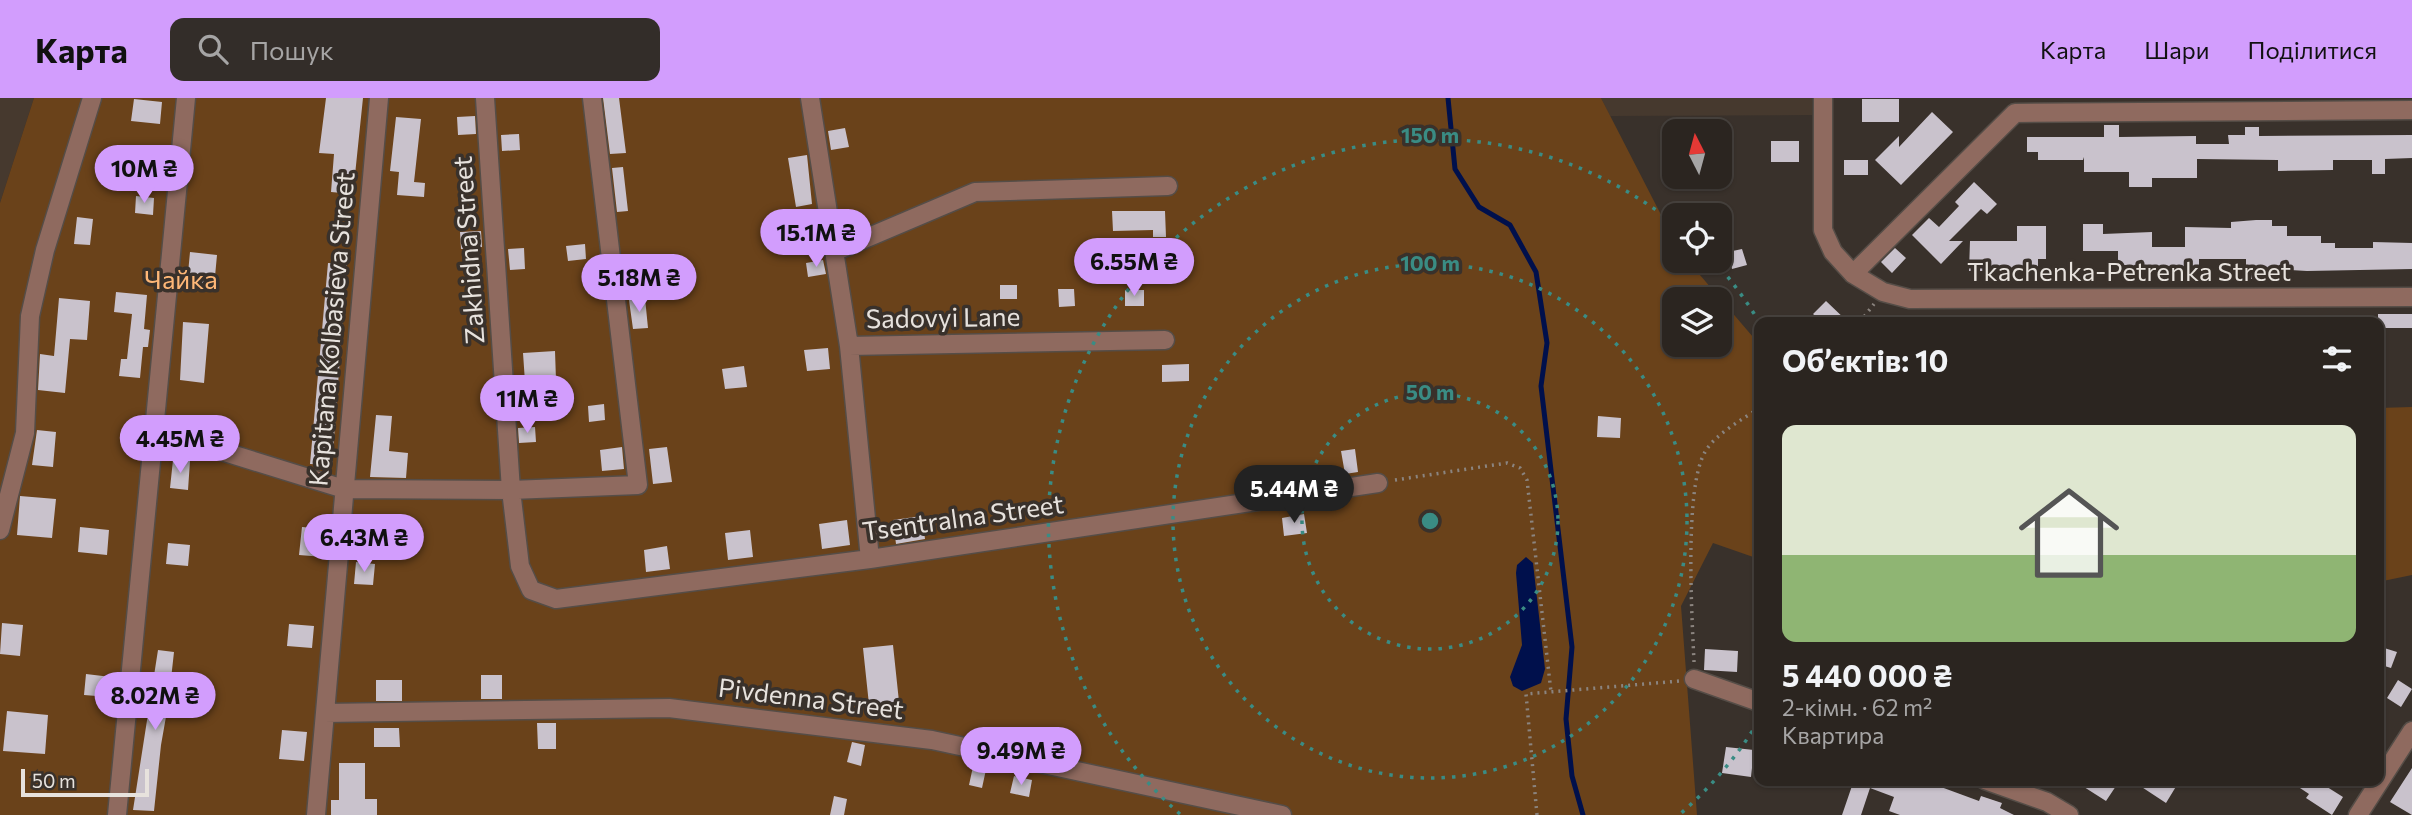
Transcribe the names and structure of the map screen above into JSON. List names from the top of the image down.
{
  "streets": {
    "street": [
      "Zakhidna Street",
      "Tkachenka-Petrenka Street",
      "Sadovyi Lane",
      "Kapitana Kolbasieva Street",
      "Tsentralna Street",
      "Pivdenna Street"
    ]
  },
  "crossings": [
    ["Zakhidna Street", "Tsentralna Street"],
    ["Kapitana Kolbasieva Street", "Pivdenna Street"]
  ],
  "parks": ["Чайка"],
  "scale_bar": "50 m",
  "north": "top",
  "page": {
    "header": "Карта",
    "search": "Пошук",
    "nav": ["Карта", "Шари", "Поділитися"],
    "price": [
      "10M ₴",
      "15.1M ₴",
      "6.55M ₴",
      "5.18M ₴",
      "11M ₴",
      "4.45M ₴",
      "5.44M ₴",
      "6.43M ₴",
      "8.02M ₴",
      "9.49M ₴"
    ],
    "heading": "Об’єктів: 10",
    "list": [
      {
        "name": "5 440 000 ₴",
        "note": "2-кімн. · 62 m² · Квартира"
      }
    ],
    "scale": "50 m"
  },
  "rings": ["150 m", "100 m", "50 m"]
}
